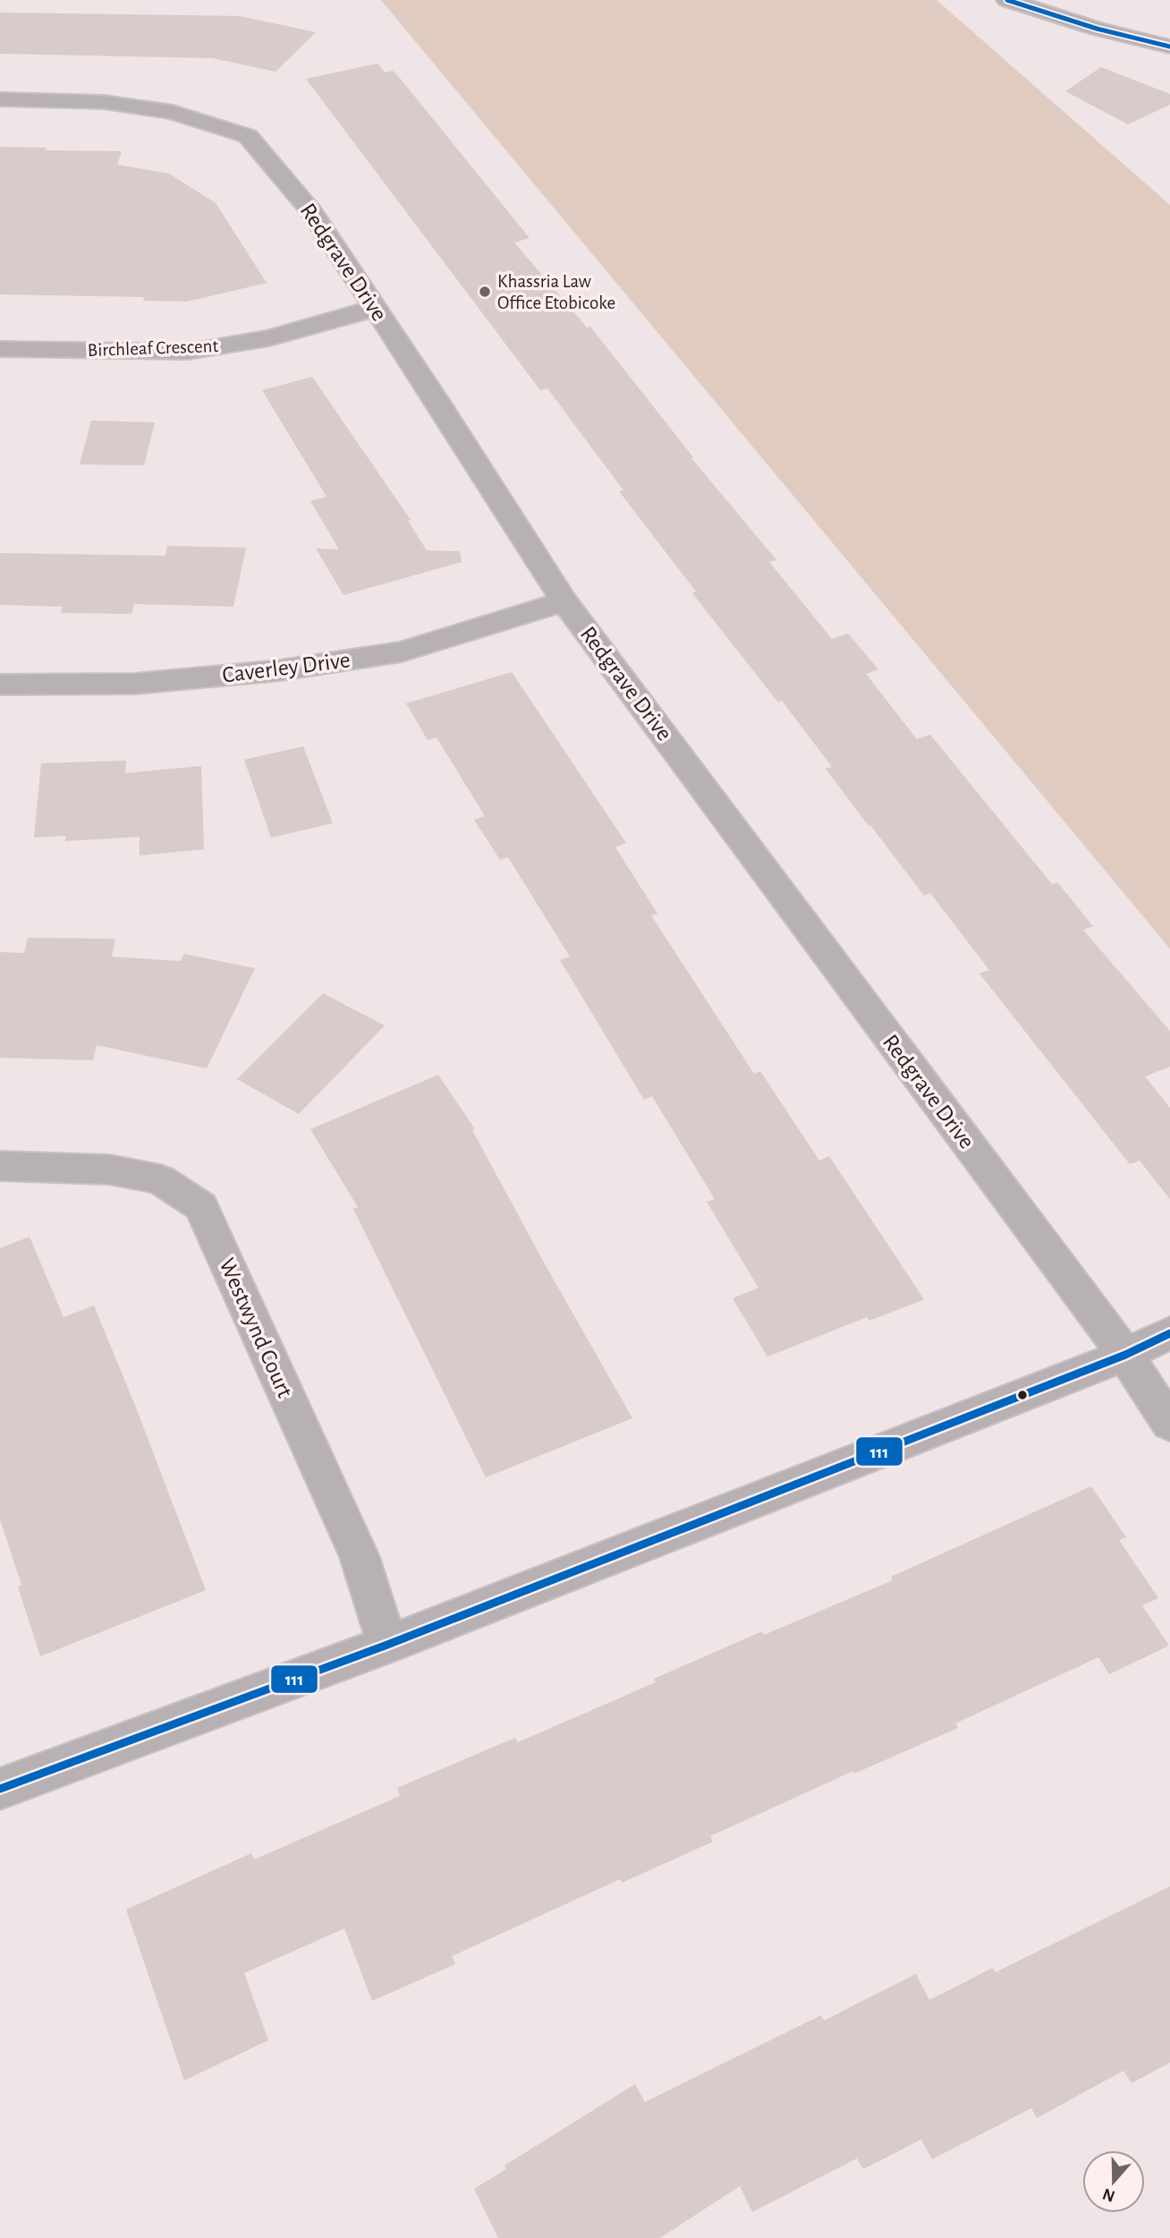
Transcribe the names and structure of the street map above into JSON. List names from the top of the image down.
{
  "streets": {
    "street": [
      "Redgrave Drive",
      "Birchleaf Crescent",
      "Caverley Drive",
      "Westwynd Court"
    ]
  },
  "crossings": [
    ["Redgrave Drive", "Birchleaf Crescent"],
    ["Redgrave Drive", "Caverley Drive"]
  ],
  "places": ["Khassria Law Office Etobicoke"],
  "lines": ["transit line 111"],
  "north": "bottom"
}
